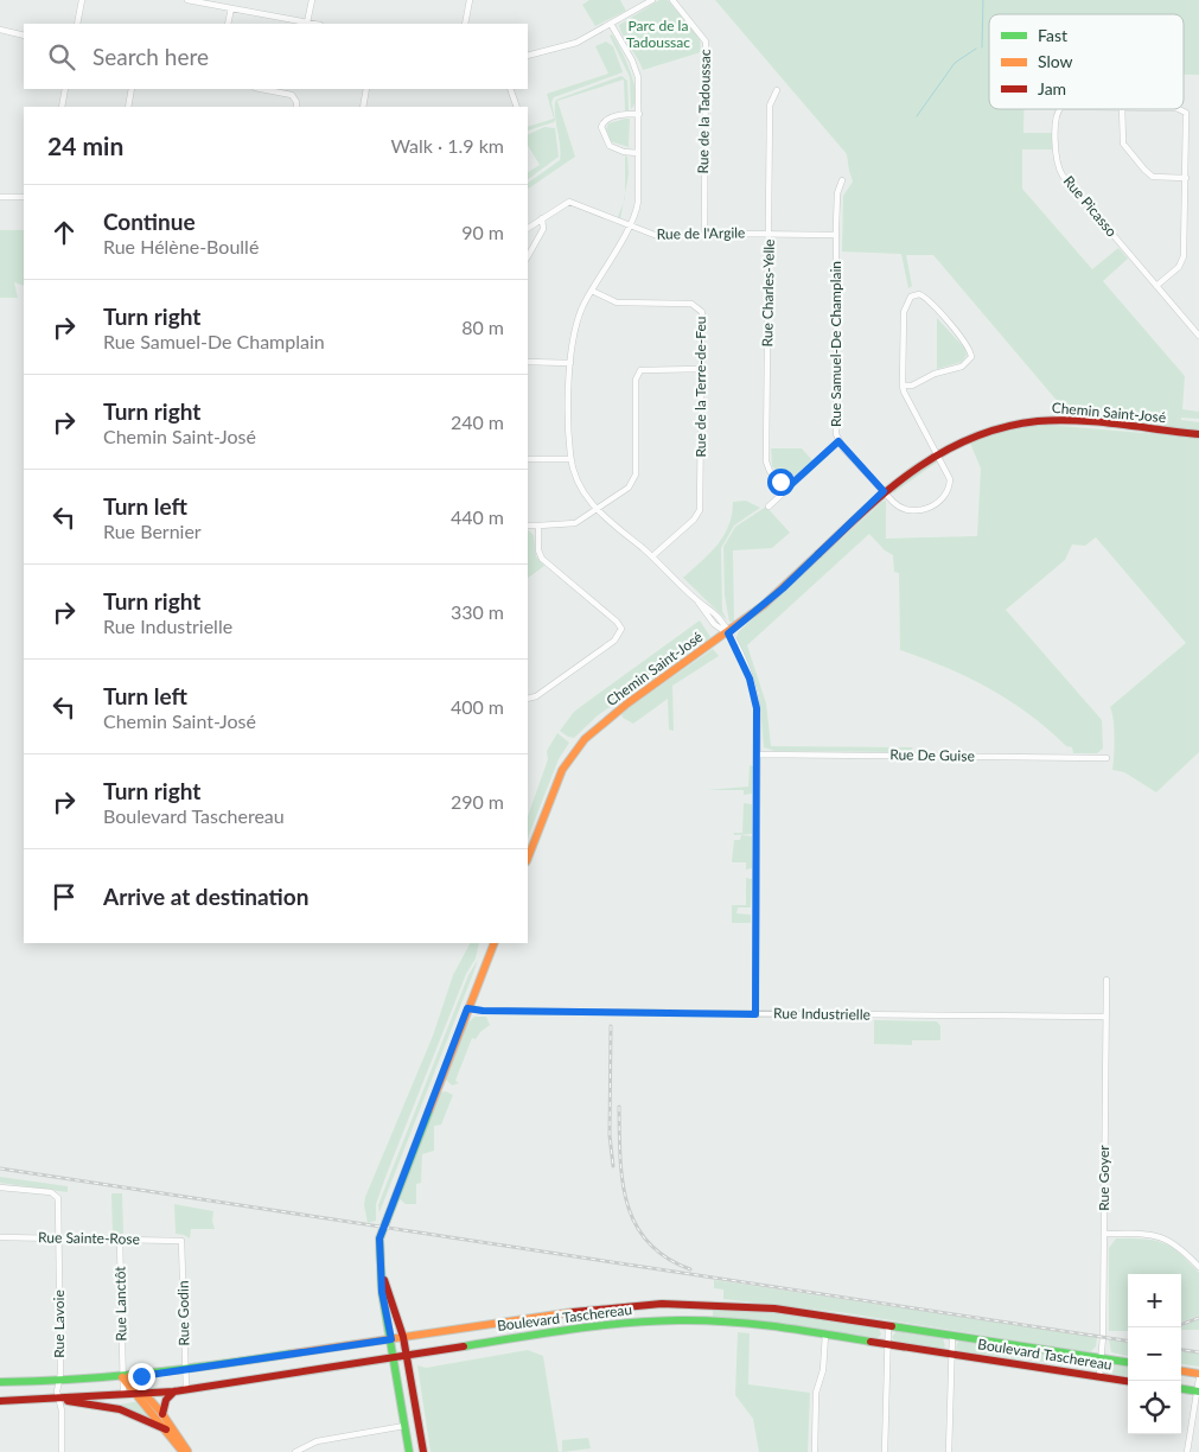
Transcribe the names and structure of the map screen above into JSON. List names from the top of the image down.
{
  "streets": {
    "main road": ["Chemin Saint-José", "Boulevard Taschereau"],
    "street": [
      "Rue de la Tadoussac",
      "Rue Picasso",
      "Rue de l'Argile",
      "Rue Charles-Yelle",
      "Rue Samuel-De Champlain",
      "Rue de la Terre-de-Feu",
      "Rue De Guise",
      "Rue Industrielle",
      "Rue Goyer",
      "Rue Sainte-Rose",
      "Rue Lanctôt",
      "Rue Godin",
      "Rue Lavoie"
    ]
  },
  "crossings": [
    ["Rue de la Tadoussac", "Rue de l'Argile"],
    ["Rue de l'Argile", "Rue Charles-Yelle"],
    ["Rue de l'Argile", "Rue Samuel-De Champlain"],
    ["Rue Samuel-De Champlain", "Chemin Saint-José"],
    ["Rue Industrielle", "Rue Goyer"],
    ["Rue Goyer", "Boulevard Taschereau"],
    ["Rue Sainte-Rose", "Rue Lanctôt"],
    ["Rue Sainte-Rose", "Rue Godin"],
    ["Rue Sainte-Rose", "Rue Lavoie"],
    ["Rue Lanctôt", "Boulevard Taschereau"],
    ["Rue Godin", "Boulevard Taschereau"],
    ["Boulevard Taschereau", "Rue Lavoie"]
  ],
  "parks": ["Parc de la Tadoussac"],
  "legend": ["Fast", "Slow", "Jam"],
  "page": {
    "search": "Search here",
    "heading": ["24 min", "Walk · 1.9 km"],
    "list": [
      ["Continue", "Rue Hélène-Boullé", "90 m"],
      ["Turn right", "Rue Samuel-De Champlain", "80 m"],
      ["Turn right", "Chemin Saint-José", "240 m"],
      ["Turn left", "Rue Bernier", "440 m"],
      ["Turn right", "Rue Industrielle", "330 m"],
      ["Turn left", "Chemin Saint-José", "400 m"],
      ["Turn right", "Boulevard Taschereau", "290 m"],
      "Arrive at destination"
    ],
    "map_buttons": ["+", "−"]
  }
}
